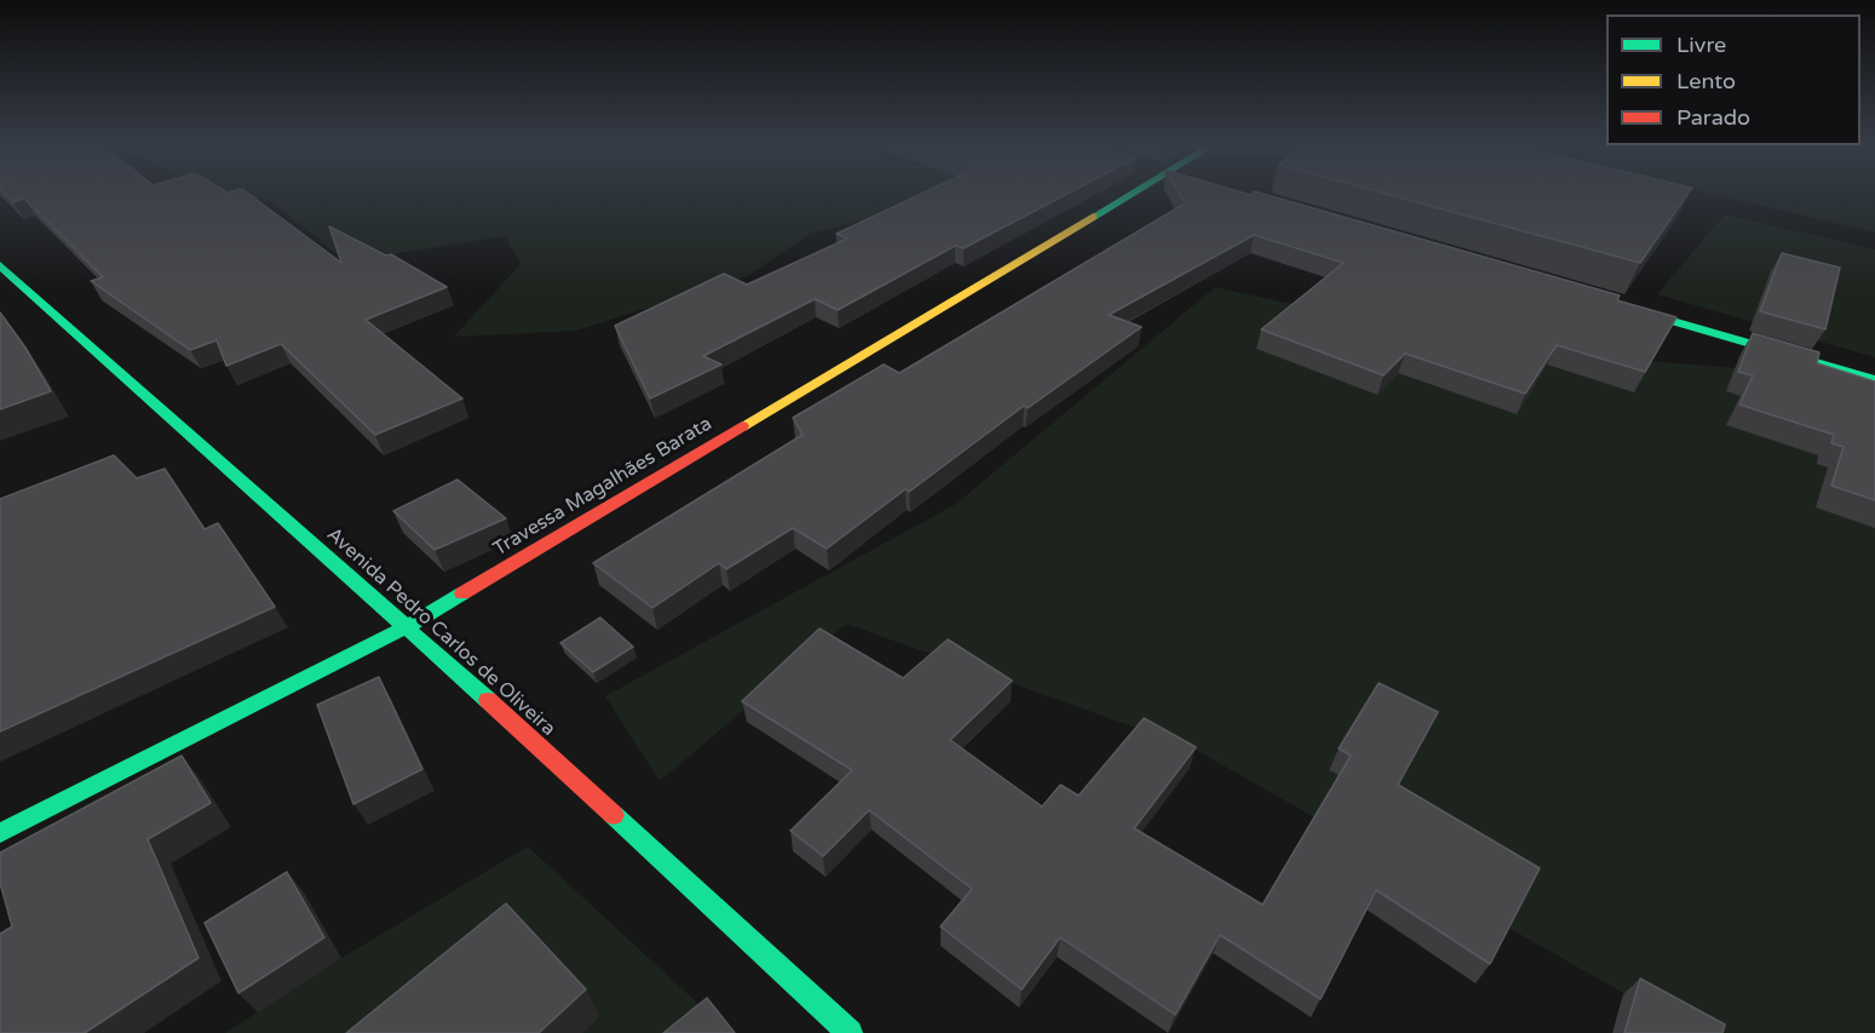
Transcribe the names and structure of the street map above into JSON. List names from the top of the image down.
{
  "streets": {
    "street": ["Travessa Magalhães Barata", "Avenida Pedro Carlos de Oliveira"]
  },
  "crossings": [
    ["Travessa Magalhães Barata", "Avenida Pedro Carlos de Oliveira"]
  ],
  "legend": ["Livre", "Lento", "Parado"]
}
